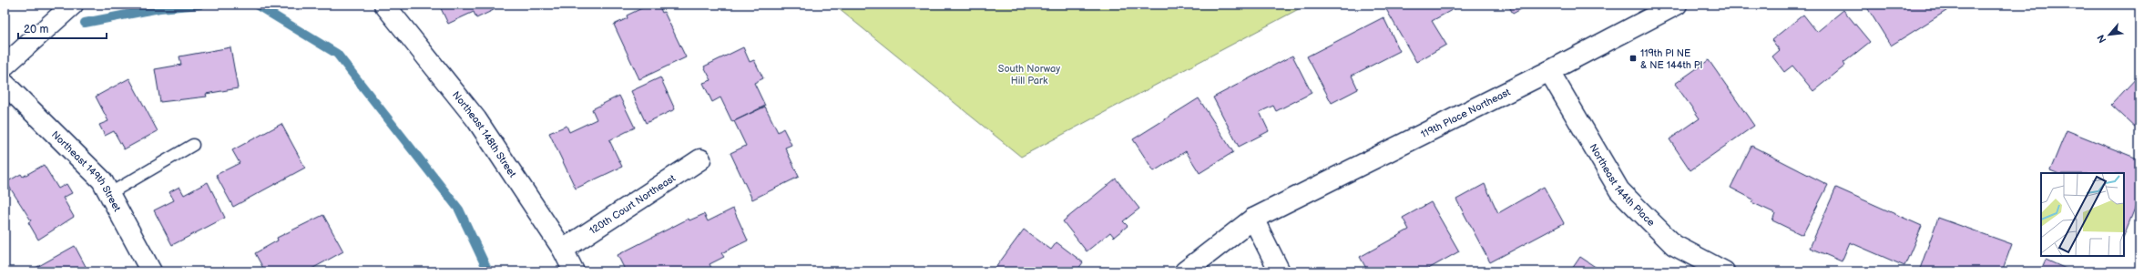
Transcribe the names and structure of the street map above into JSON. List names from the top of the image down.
{
  "streets": {
    "street": [
      "119th Place Northeast",
      "Northeast 148th Street",
      "Northeast 149th Street",
      "Northeast 144th Place",
      "120th Court Northeast"
    ]
  },
  "crossings": [
    ["119th Place Northeast", "Northeast 144th Place"],
    ["Northeast 148th Street", "120th Court Northeast"]
  ],
  "parks": ["South Norway Hill Park"],
  "places": {
    "transit": ["119th Pl NE & NE 144th Pl"]
  },
  "scale_bar": "20 m",
  "north": "bottom left"
}
